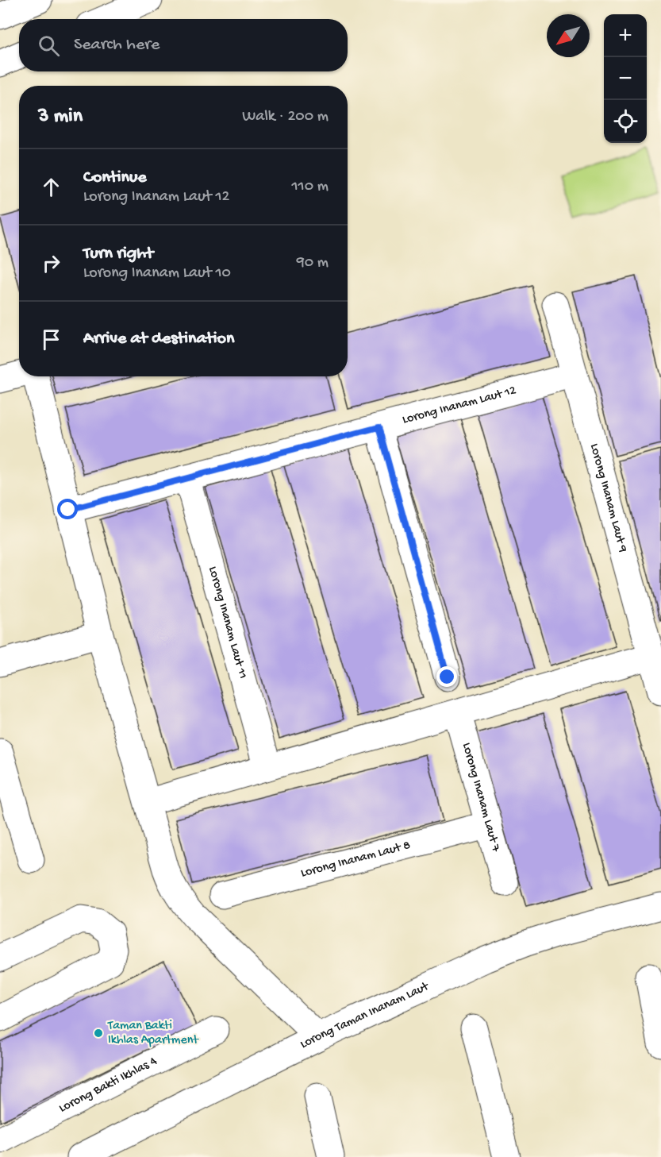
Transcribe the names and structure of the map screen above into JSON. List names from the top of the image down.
{
  "streets": {
    "main road": [
      "Lorong Inanam Laut 12",
      "Lorong Inanam Laut 9",
      "Lorong Inanam Laut 11",
      "Lorong Inanam Laut 7",
      "Lorong Inanam Laut 8",
      "Lorong Taman Inanam Laut",
      "Lorong Bakti Ikhlas 4"
    ]
  },
  "crossings": [
    ["Lorong Inanam Laut 12", "Lorong Inanam Laut 9"],
    ["Lorong Inanam Laut 12", "Lorong Inanam Laut 11"],
    ["Lorong Inanam Laut 7", "Lorong Inanam Laut 8"]
  ],
  "places": ["Taman Bakti Ikhlas Apartment"],
  "north": "bottom left",
  "page": {
    "map_buttons": ["+", "−"],
    "search": "Search here",
    "heading": ["3 min", "Walk · 200 m"],
    "list": [
      ["Continue", "Lorong Inanam Laut 12", "110 m"],
      ["Turn right", "Lorong Inanam Laut 10", "90 m"],
      "Arrive at destination"
    ]
  }
}
